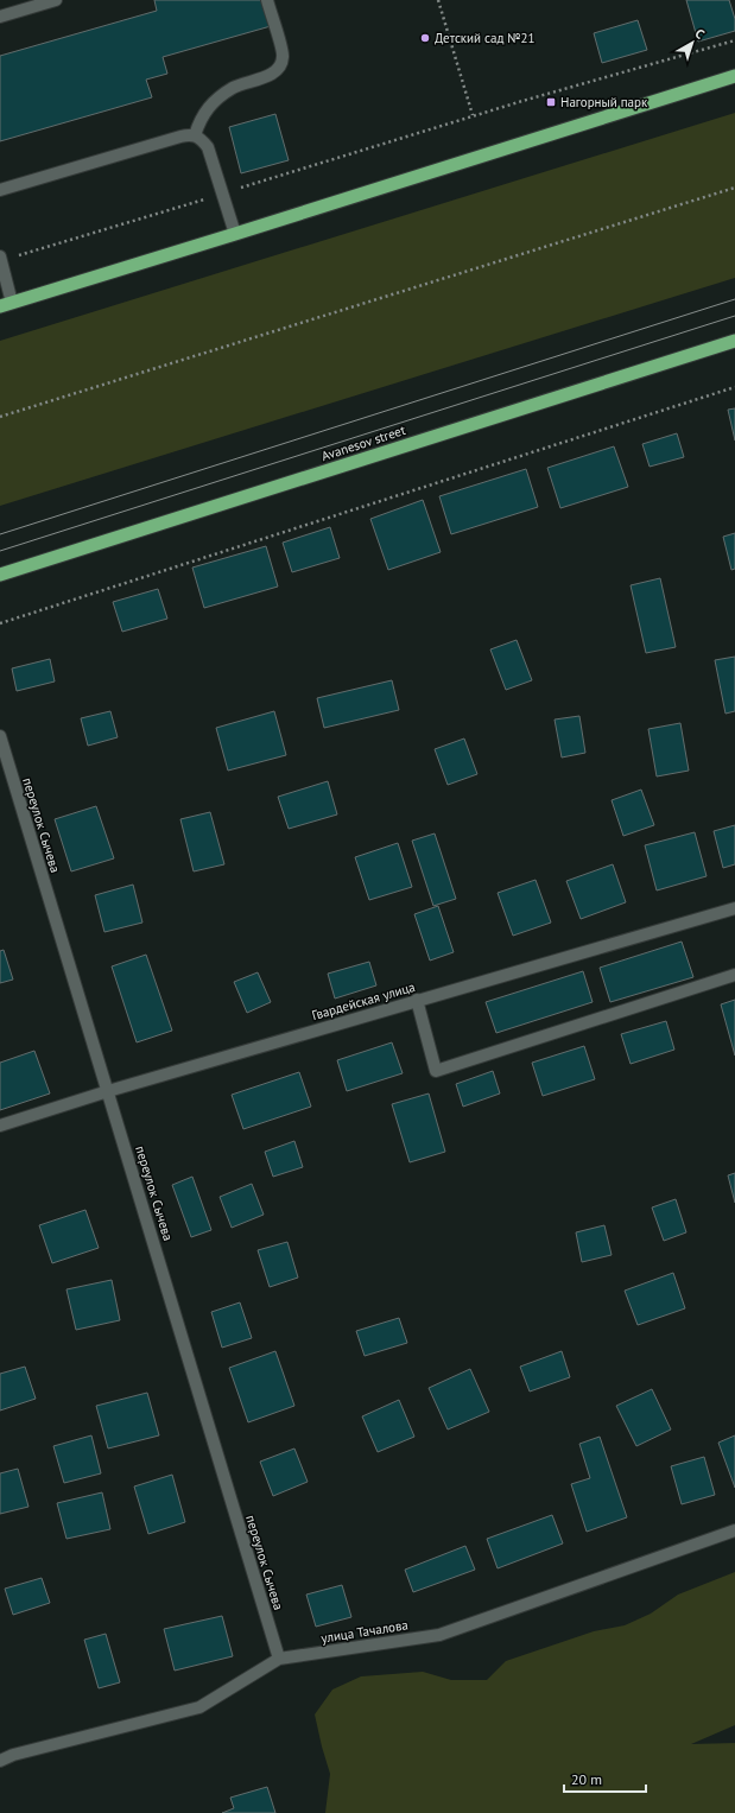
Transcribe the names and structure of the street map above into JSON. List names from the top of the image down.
{
  "streets": {
    "highway": ["Avanesov street"],
    "street": ["переулок Сычева", "Гвардейская улица", "улица Тачалова"]
  },
  "crossings": [
    ["переулок Сычева", "Гвардейская улица"],
    ["переулок Сычева", "улица Тачалова"]
  ],
  "places": {
    "other": ["Детский сад №21"],
    "transit": ["Нагорный парк"]
  },
  "scale_bar": "20 m",
  "north": "top right"
}
